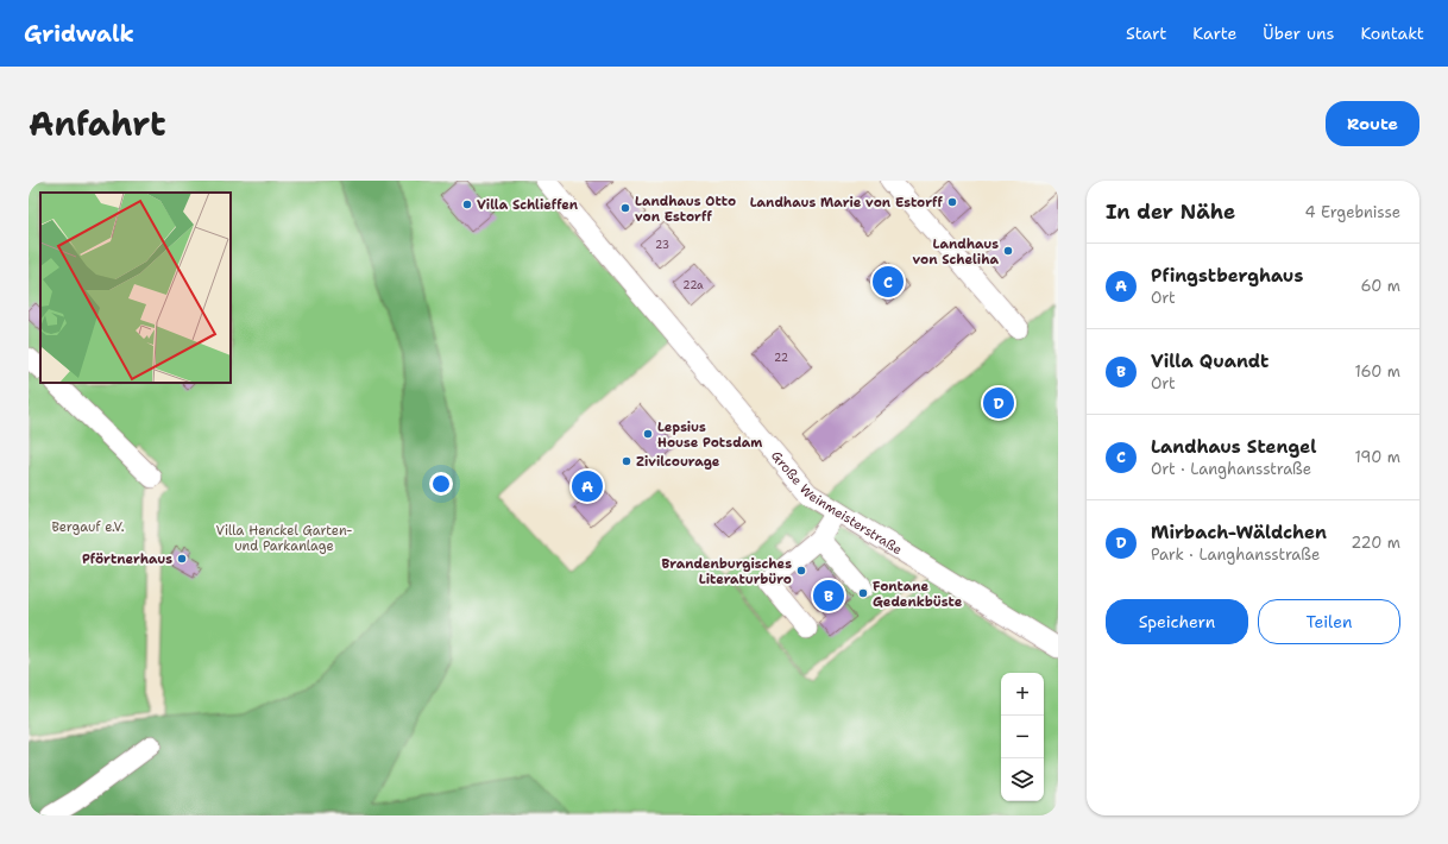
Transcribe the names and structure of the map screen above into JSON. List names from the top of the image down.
{
  "streets": {
    "street": ["Große Weinmeisterstraße"]
  },
  "parks": ["Bergauf e.V.", "Villa Henckel Garten- und Parkanlage"],
  "places": [
    "Landhaus Marie von Estorff",
    "Villa Schlieffen",
    "Landhaus Otto von Estorff",
    "Landhaus von Scheliha",
    "Lepsius House Potsdam",
    "Zivilcourage",
    "Pförtnerhaus",
    "Brandenburgisches Literaturbüro",
    "Fontane Gedenkbüste"
  ],
  "house_numbers": ["23", "22a", "22"],
  "page": {
    "header": "Gridwalk",
    "nav": [
      "Start",
      "Karte",
      "Über uns",
      "Kontakt"
    ],
    "title": "Anfahrt",
    "buttons": [
      "Route",
      ["Speichern", "Teilen"]
    ],
    "heading": ["In der Nähe", "4 Ergebnisse"],
    "list": [
      {
        "mark": "A",
        "name": "Pfingstberghaus",
        "note": "Ort",
        "value": "60 m"
      },
      {
        "mark": "B",
        "name": "Villa Quandt",
        "note": "Ort",
        "value": "160 m"
      },
      {
        "mark": "C",
        "name": "Landhaus Stengel",
        "note": "Ort · Langhansstraße",
        "value": "190 m"
      },
      {
        "mark": "D",
        "name": "Mirbach-Wäldchen",
        "note": "Park · Langhansstraße",
        "value": "220 m"
      }
    ],
    "pins": [
      "C",
      "D",
      "A",
      "B"
    ],
    "map_buttons": ["+", "−"]
  }
}
